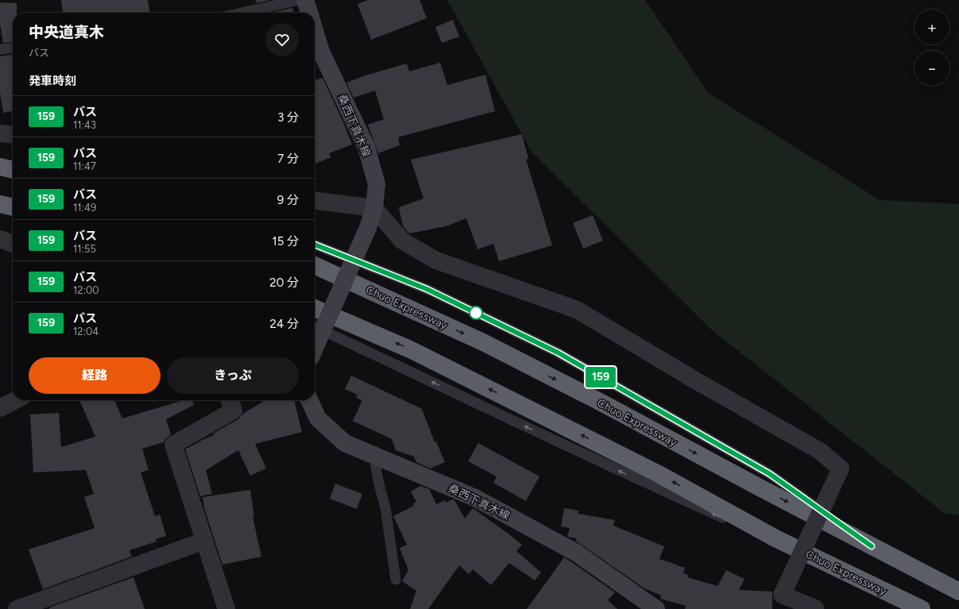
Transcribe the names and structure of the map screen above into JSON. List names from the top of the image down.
{
  "streets": {
    "highway": ["Chuo Expressway"],
    "main road": ["桑西下真木線"]
  },
  "lines": ["bus line 159"],
  "page": {
    "on_map": "159",
    "map_buttons": ["+", "−"],
    "heading": [
      ["中央道真木", "バス"],
      "発車時刻"
    ],
    "list": [
      {
        "mark": "159",
        "name": "バス",
        "note": "11:43",
        "value": "3 分"
      },
      {
        "mark": "159",
        "name": "バス",
        "note": "11:47",
        "value": "7 分"
      },
      {
        "mark": "159",
        "name": "バス",
        "note": "11:49",
        "value": "9 分"
      },
      {
        "mark": "159",
        "name": "バス",
        "note": "11:55",
        "value": "15 分"
      },
      {
        "mark": "159",
        "name": "バス",
        "note": "12:00",
        "value": "20 分"
      },
      {
        "mark": "159",
        "name": "バス",
        "note": "12:04",
        "value": "24 分"
      }
    ],
    "buttons": ["経路", "きっぷ"]
  }
}
